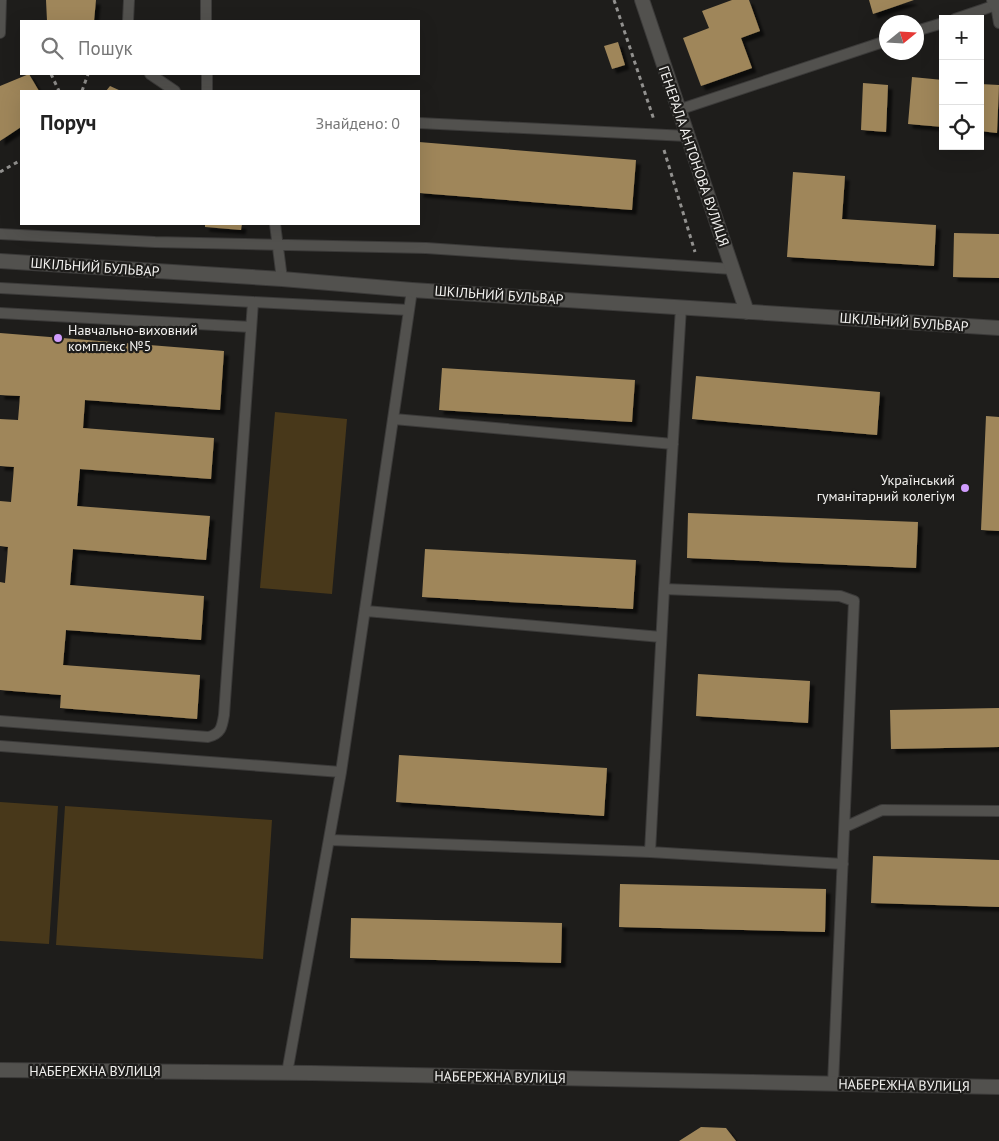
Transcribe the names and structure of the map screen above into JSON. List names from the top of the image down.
{
  "streets": {
    "street": ["ГЕНЕРАЛА АНТОНОВА ВУЛИЦЯ", "ШКІЛЬНИЙ БУЛЬВАР", "НАБЕРЕЖНА ВУЛИЦЯ"]
  },
  "crossings": [
    ["ГЕНЕРАЛА АНТОНОВА ВУЛИЦЯ", "ШКІЛЬНИЙ БУЛЬВАР"]
  ],
  "places": ["Навчально-виховний комплекс №5", "Український гуманітарний колегіум"],
  "north": "right",
  "page": {
    "map_buttons": ["+", "−"],
    "search": "Пошук",
    "heading": ["Поруч", "Знайдено: 0"]
  }
}
